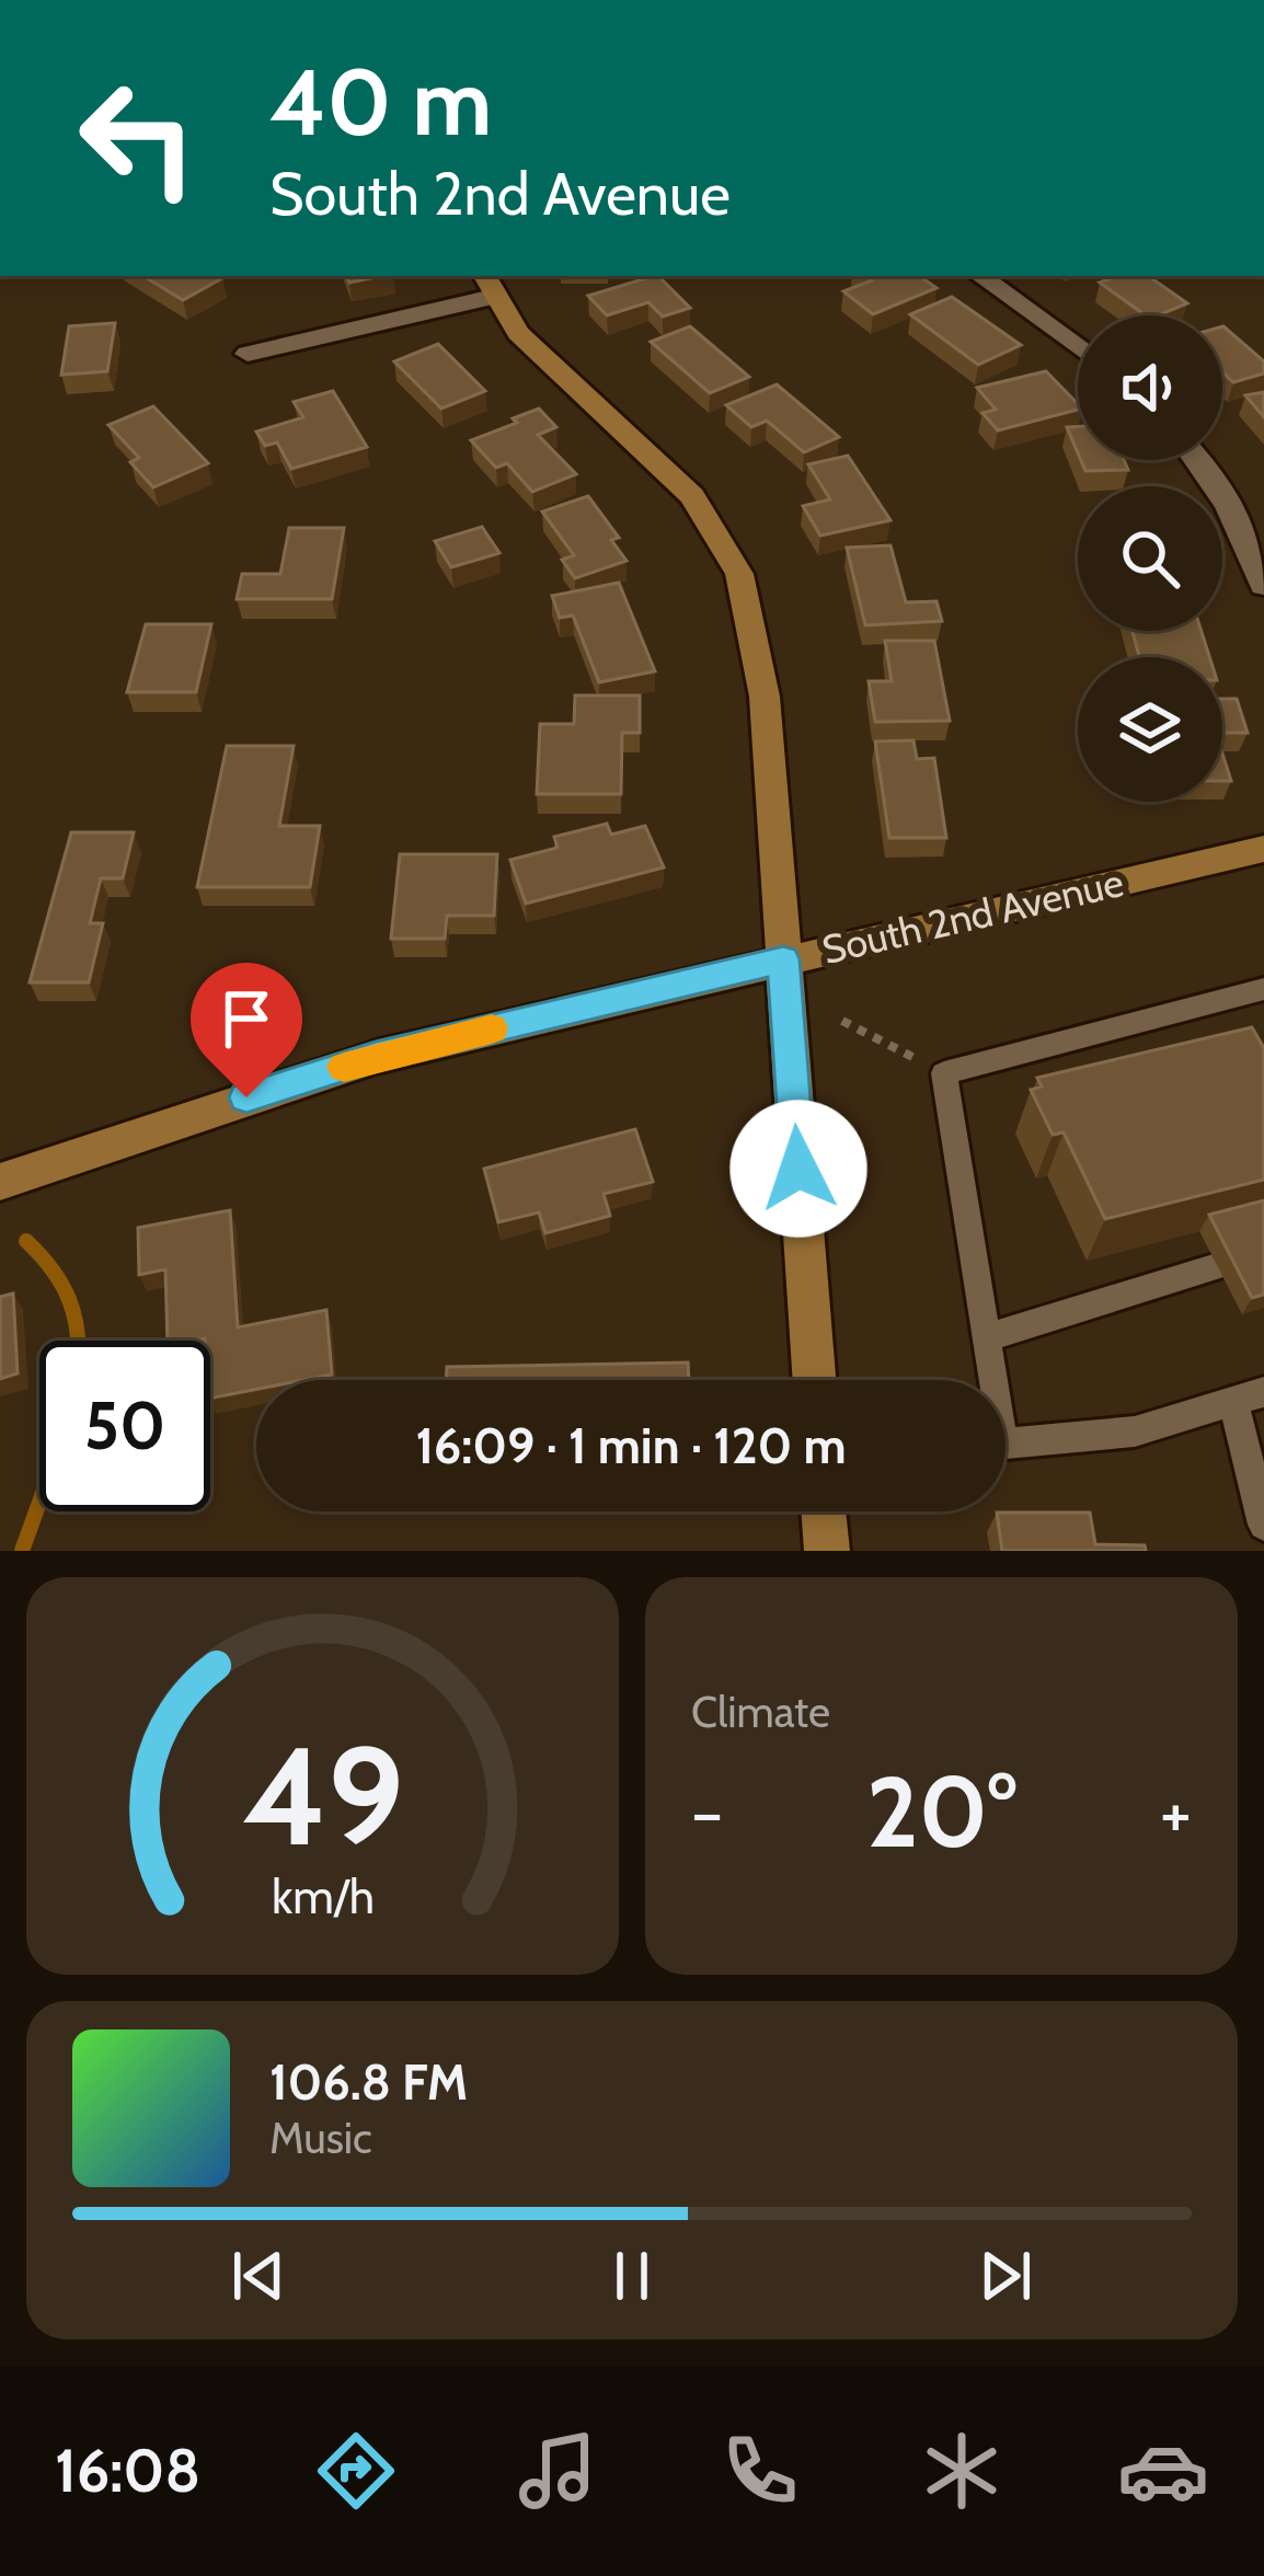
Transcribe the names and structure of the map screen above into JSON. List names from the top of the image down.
{
  "streets": {
    "main road": ["South 2nd Avenue"]
  },
  "page": {
    "turn": ["40 m", "South 2nd Avenue"],
    "limit": "50",
    "trip": "16:09 · 1 min · 120 m",
    "tile": "Climate",
    "heat": ["−", "20°", "+"],
    "song": ["106.8 FM", "Music"],
    "tabs": "16:08",
    "gauge": ["49", "km/h"]
  }
}
